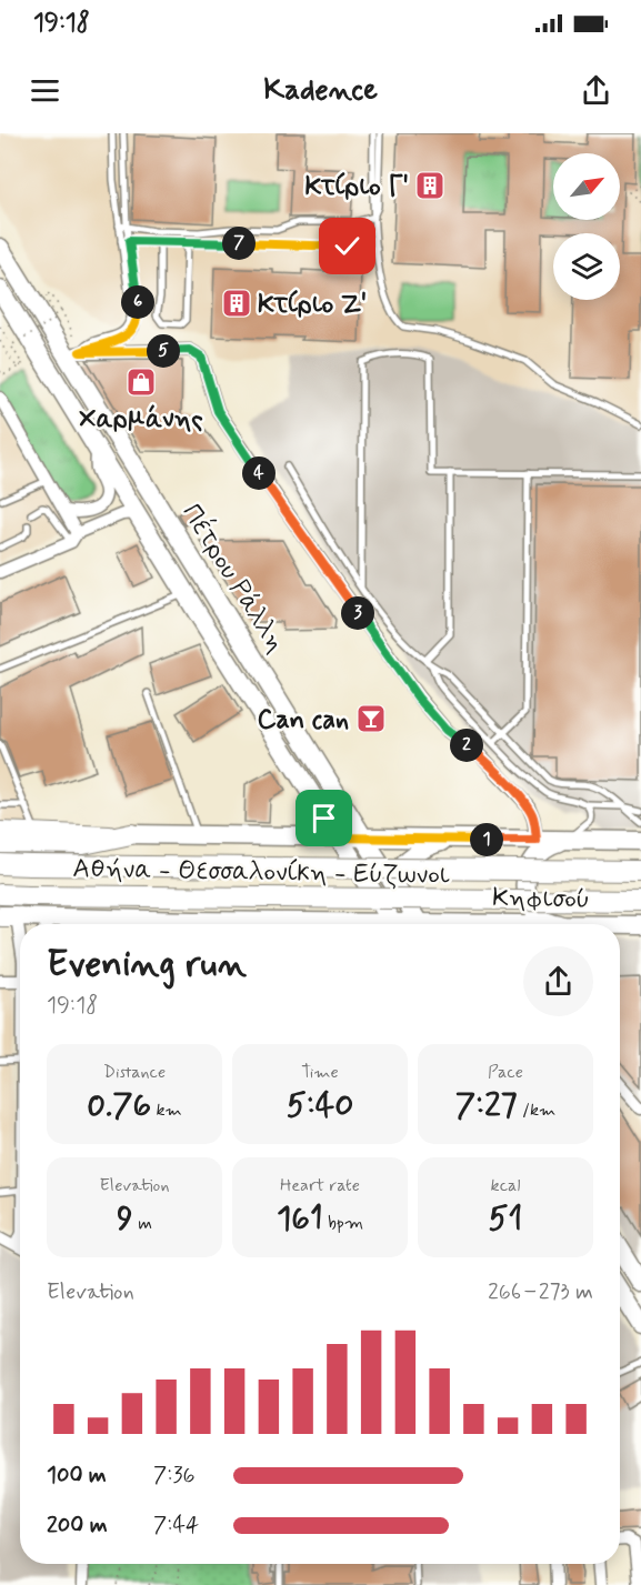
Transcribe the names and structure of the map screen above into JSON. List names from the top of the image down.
{
  "streets": {
    "highway": ["Αθήνα - Θεσσαλονίκη - Εύζωνοι"],
    "main road": ["Πέτρου Ράλλη", "Κηφισού"]
  },
  "places": {
    "building": ["Κτίριο Γ'", "Κτίριο Ζ'"],
    "shop": ["Χαρμάνης"],
    "bar": ["Can can"]
  },
  "north": "top right",
  "page": {
    "status": "19:18",
    "header": "Kadence",
    "pins": [
      "7",
      "6",
      "5",
      "4",
      "3",
      "2",
      "1"
    ],
    "heading": ["Evening run", "19:18"],
    "stats": [
      ["Distance", "0.76 km"],
      ["Time", "5:40"],
      ["Pace", "7:27 /km"],
      ["Elevation", "9 m"],
      ["Heart rate", "161 bpm"],
      ["kcal", "51"]
    ],
    "chart": ["Elevation", "266–273 m"],
    "list": [
      {
        "name": "100 m",
        "note": "7:36"
      },
      {
        "name": "200 m",
        "note": "7:44"
      }
    ]
  }
}
